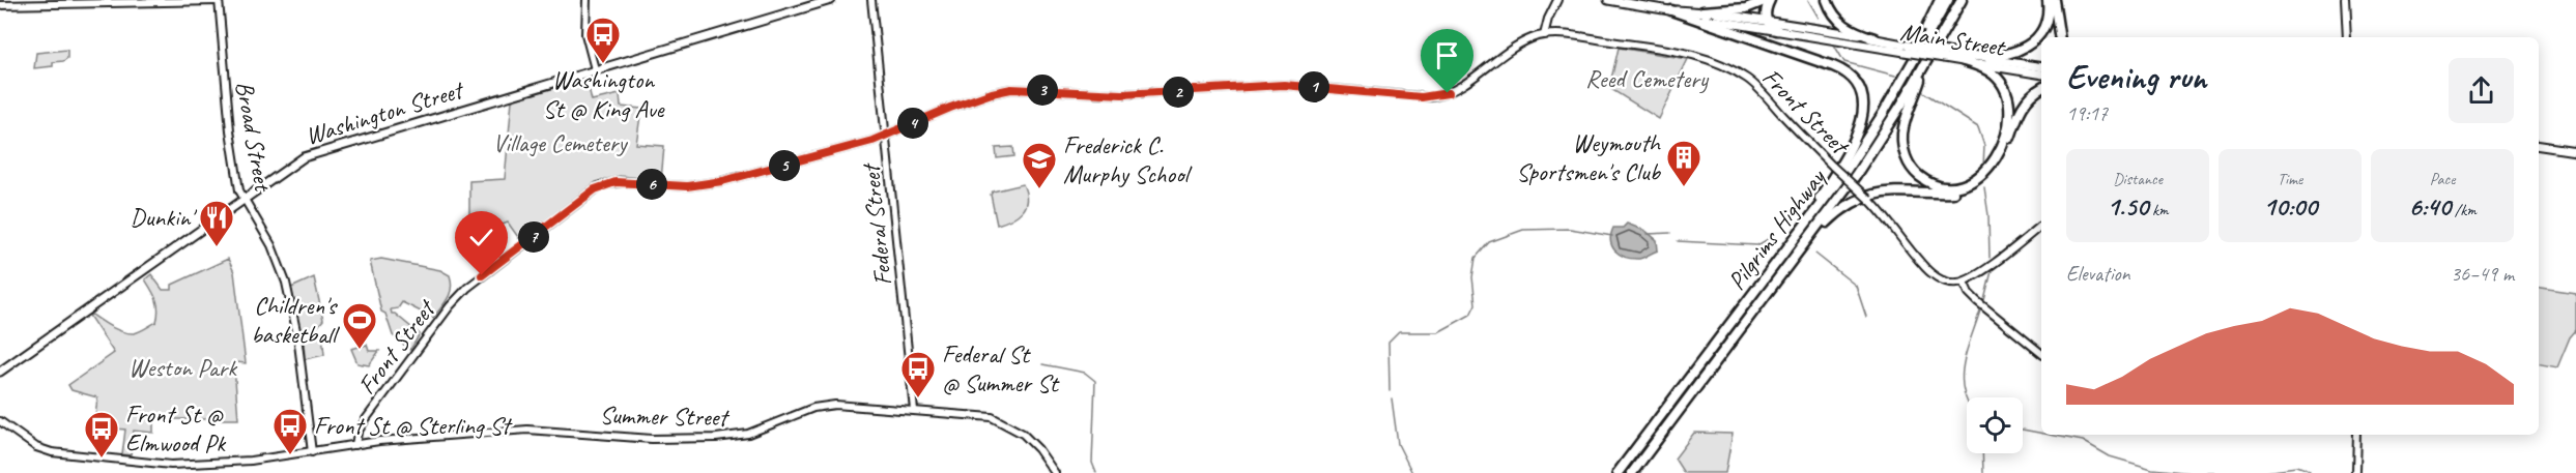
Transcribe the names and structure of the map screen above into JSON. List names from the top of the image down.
{
  "streets": {
    "highway": ["Pilgrims Highway"],
    "main road": ["Main Street", "Washington Street"],
    "street": [
      "Front Street",
      "Broad Street",
      "Federal Street",
      "Summer Street"
    ]
  },
  "crossings": [
    ["Front Street", "Federal Street"],
    ["Front Street", "Summer Street"],
    ["Washington Street", "Broad Street"],
    ["Federal Street", "Summer Street"]
  ],
  "parks": ["Reed Cemetery", "Village Cemetery", "Weston Park"],
  "places": {
    "bus stop": [
      "Washington St @ King Ave",
      "Federal St @ Summer St",
      "Front St @ Sterling St",
      "Front St @ Elmwood Pk"
    ],
    "building": ["Weymouth Sportsmen's Club"],
    "school or university": ["Frederick C. Murphy School"],
    "restaurant": ["Dunkin'"],
    "sports": ["Children's basketball"]
  },
  "page": {
    "heading": ["Evening run", "19:17"],
    "pins": [
      "1",
      "3",
      "2",
      "4",
      "5",
      "6",
      "7"
    ],
    "stats": [
      ["Distance", "1.50 km"],
      ["Time", "10:00"],
      ["Pace", "6:40 /km"]
    ],
    "chart": ["Elevation", "36–49 m"]
  }
}
